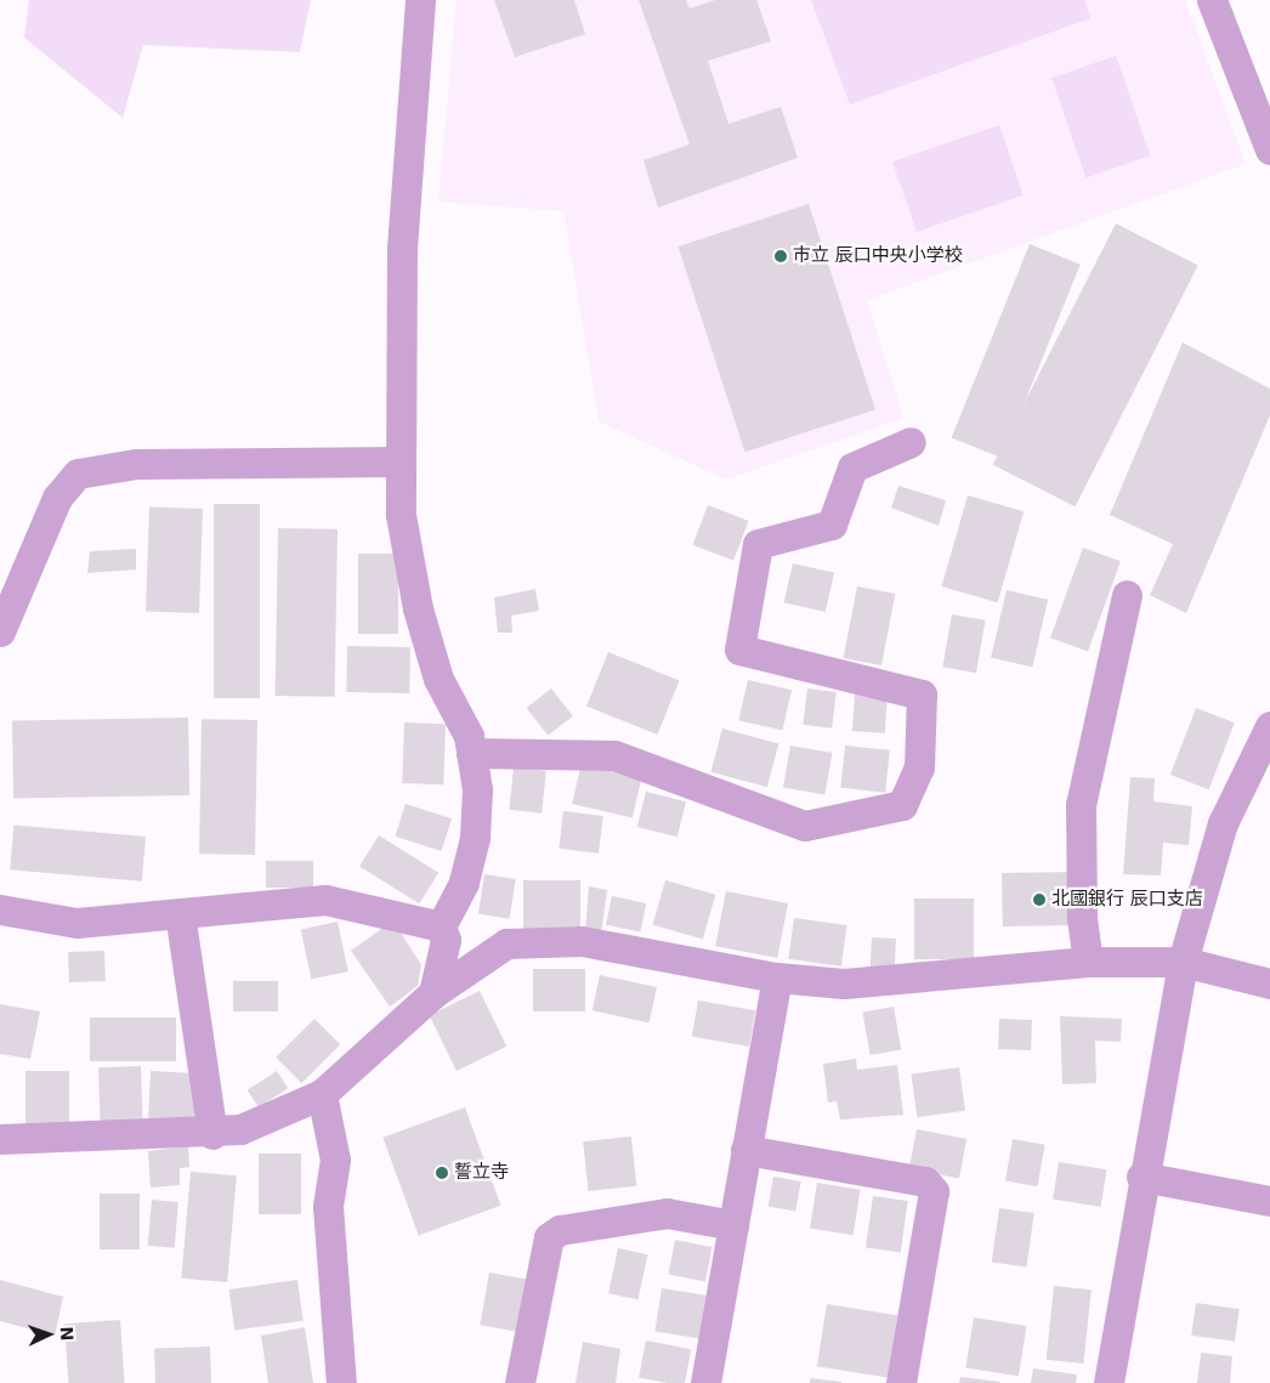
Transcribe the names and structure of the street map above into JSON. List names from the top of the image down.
{
  "places": ["市立 辰口中央小学校", "北國銀行 辰口支店", "誓立寺"],
  "north": "right"
}
